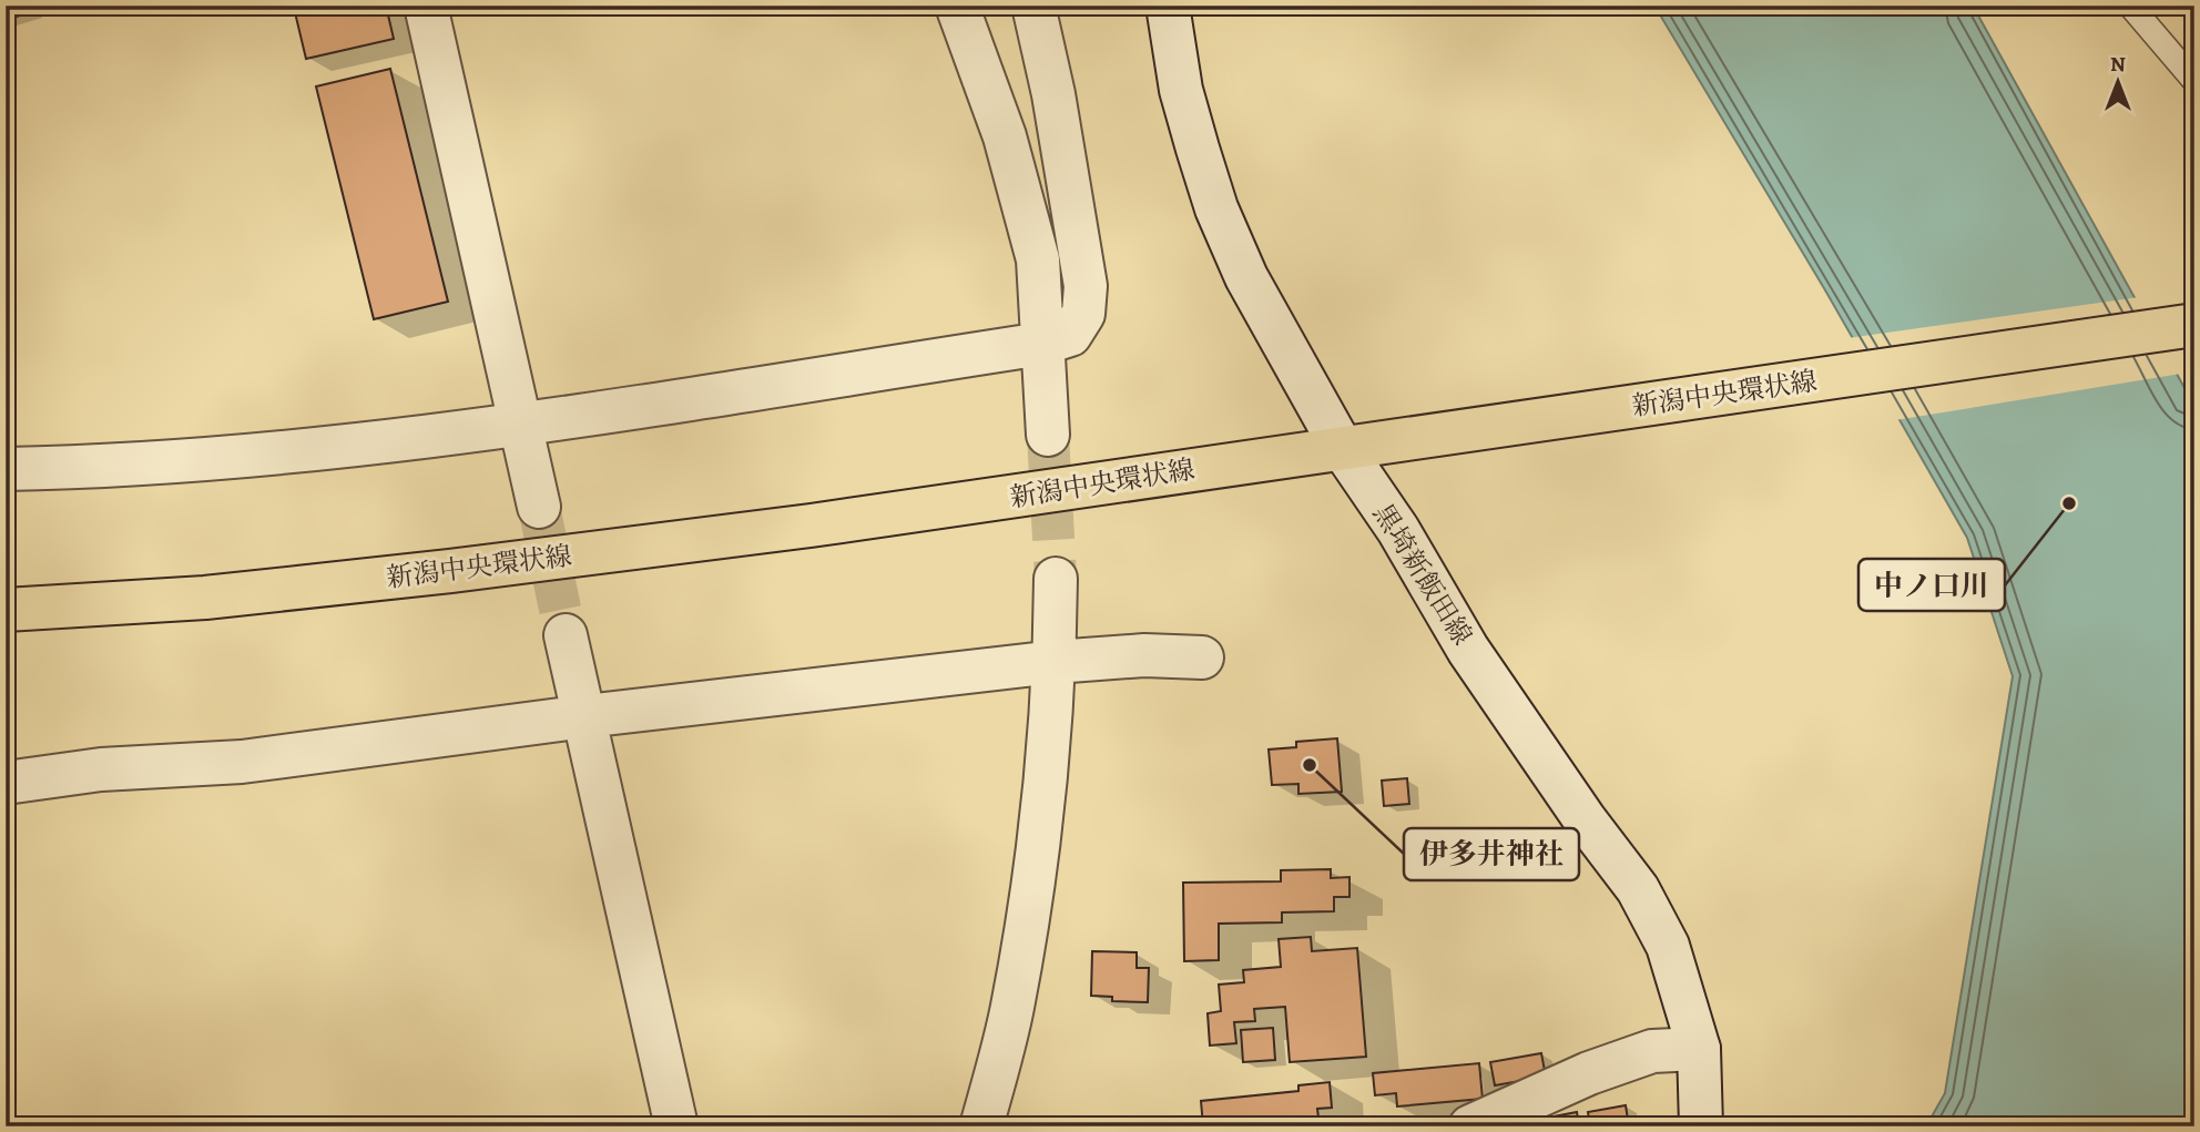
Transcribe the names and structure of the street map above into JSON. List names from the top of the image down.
{
  "streets": {
    "main road": ["新潟中央環状線"],
    "street": ["黒埼新飯田線"]
  },
  "crossings": [
    ["新潟中央環状線", "黒埼新飯田線"]
  ],
  "places": ["中ノ口川", "伊多井神社"],
  "north": "top"
}
